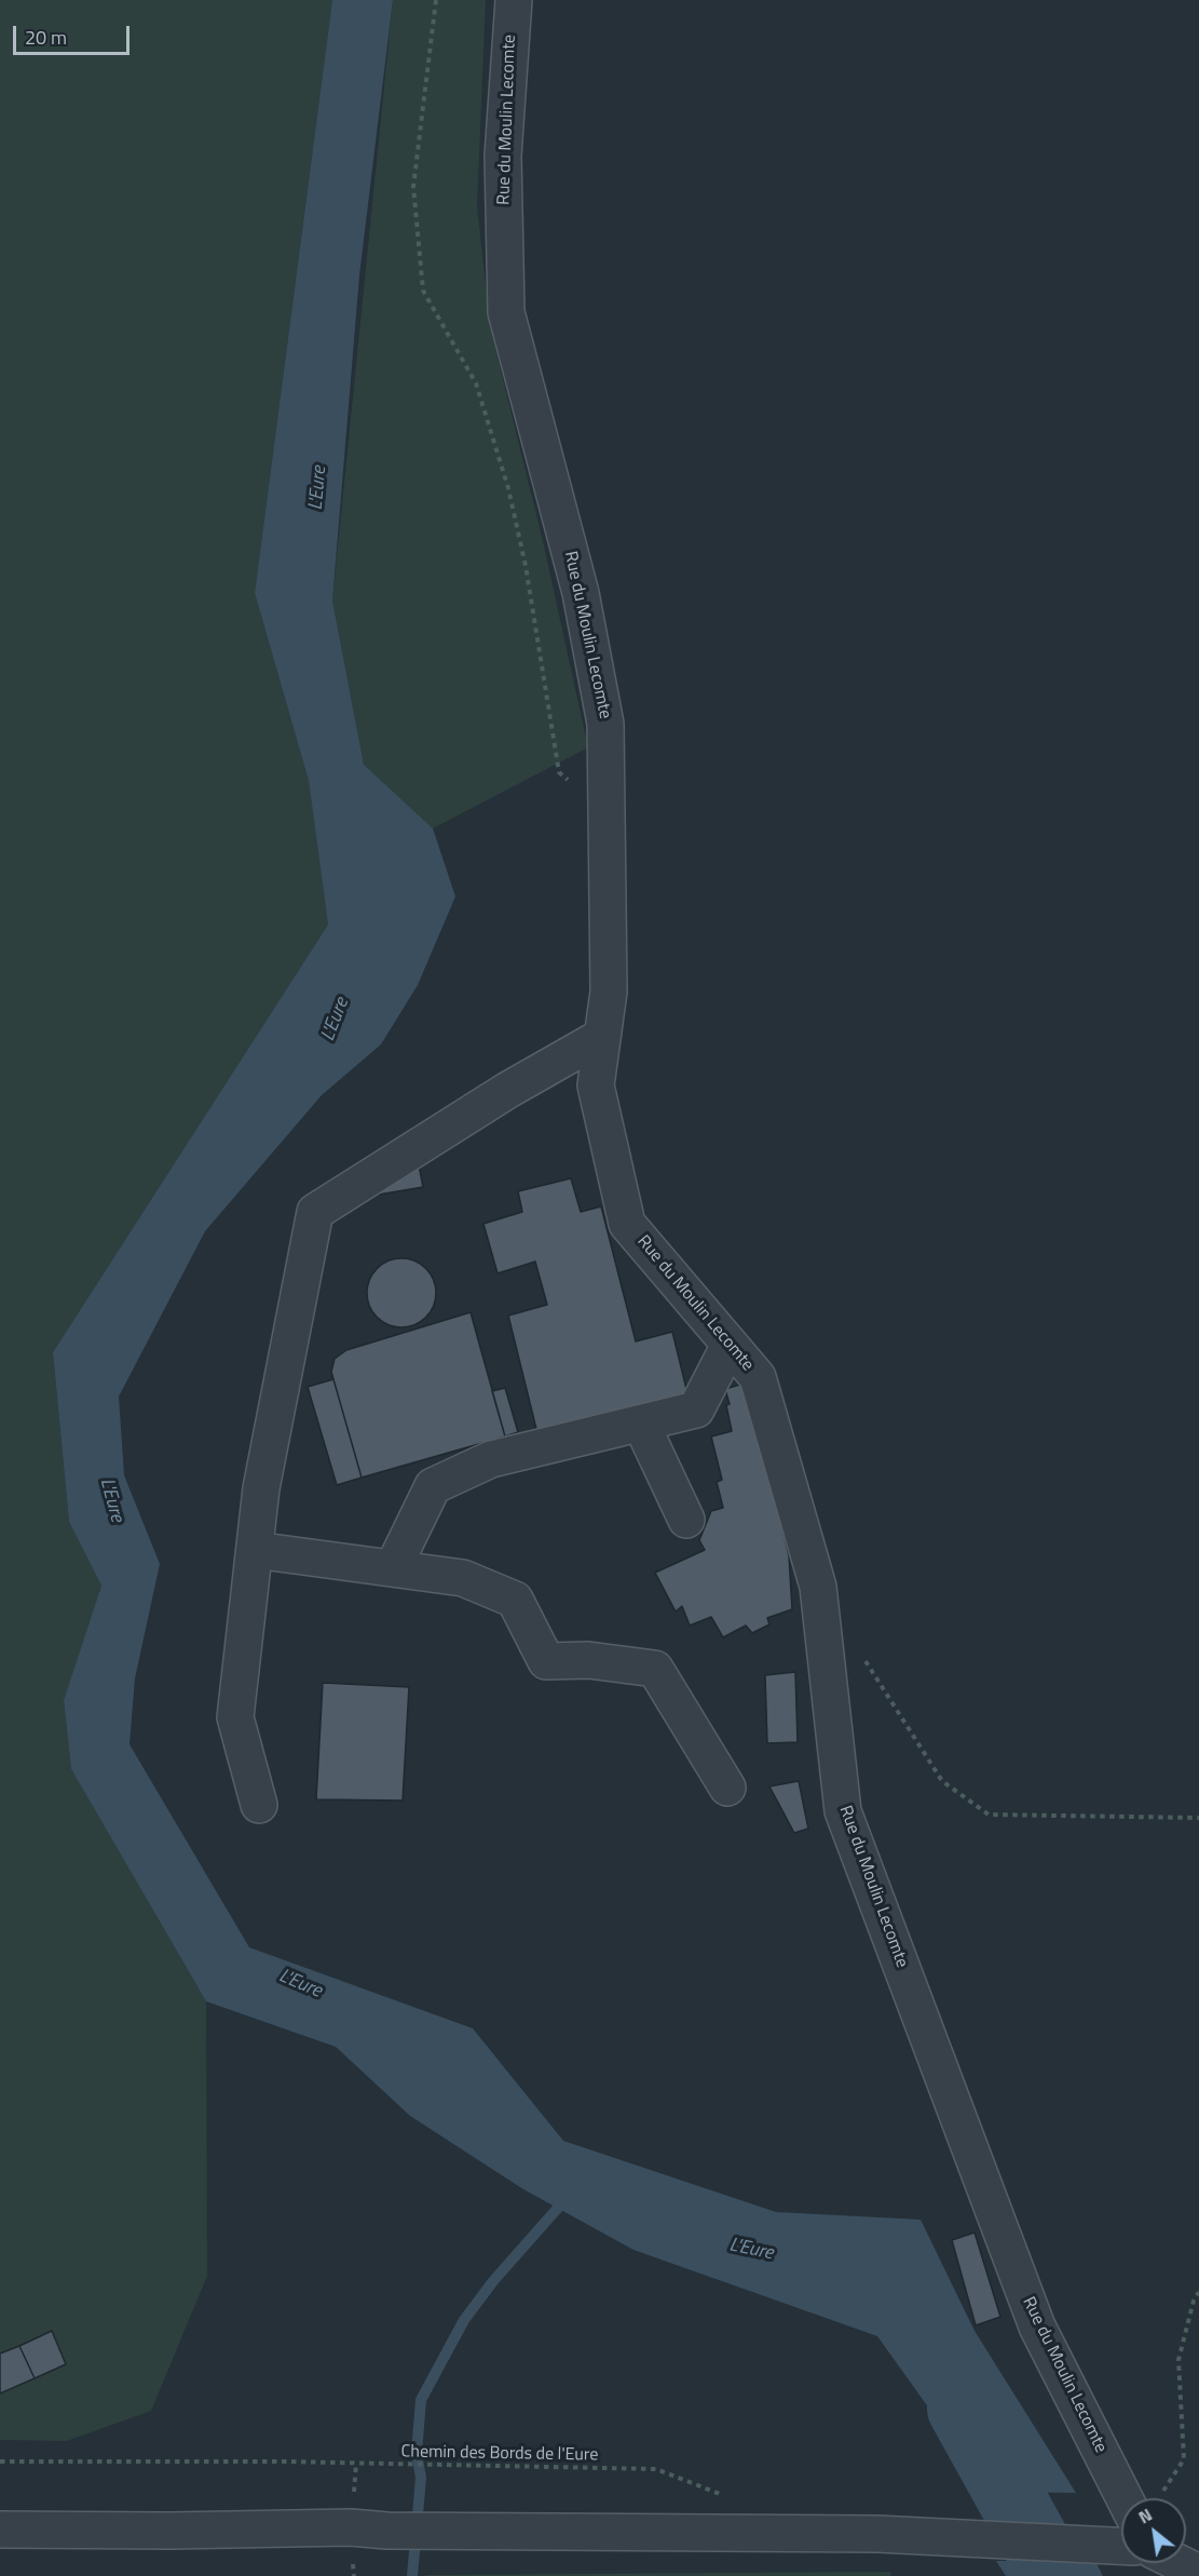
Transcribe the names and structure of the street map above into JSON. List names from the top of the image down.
{
  "streets": {
    "street": ["Rue du Moulin Lecomte"],
    "path": ["Chemin des Bords de l'Eure"]
  },
  "water": ["L'Eure"],
  "scale_bar": "20 m",
  "north": "top left"
}
